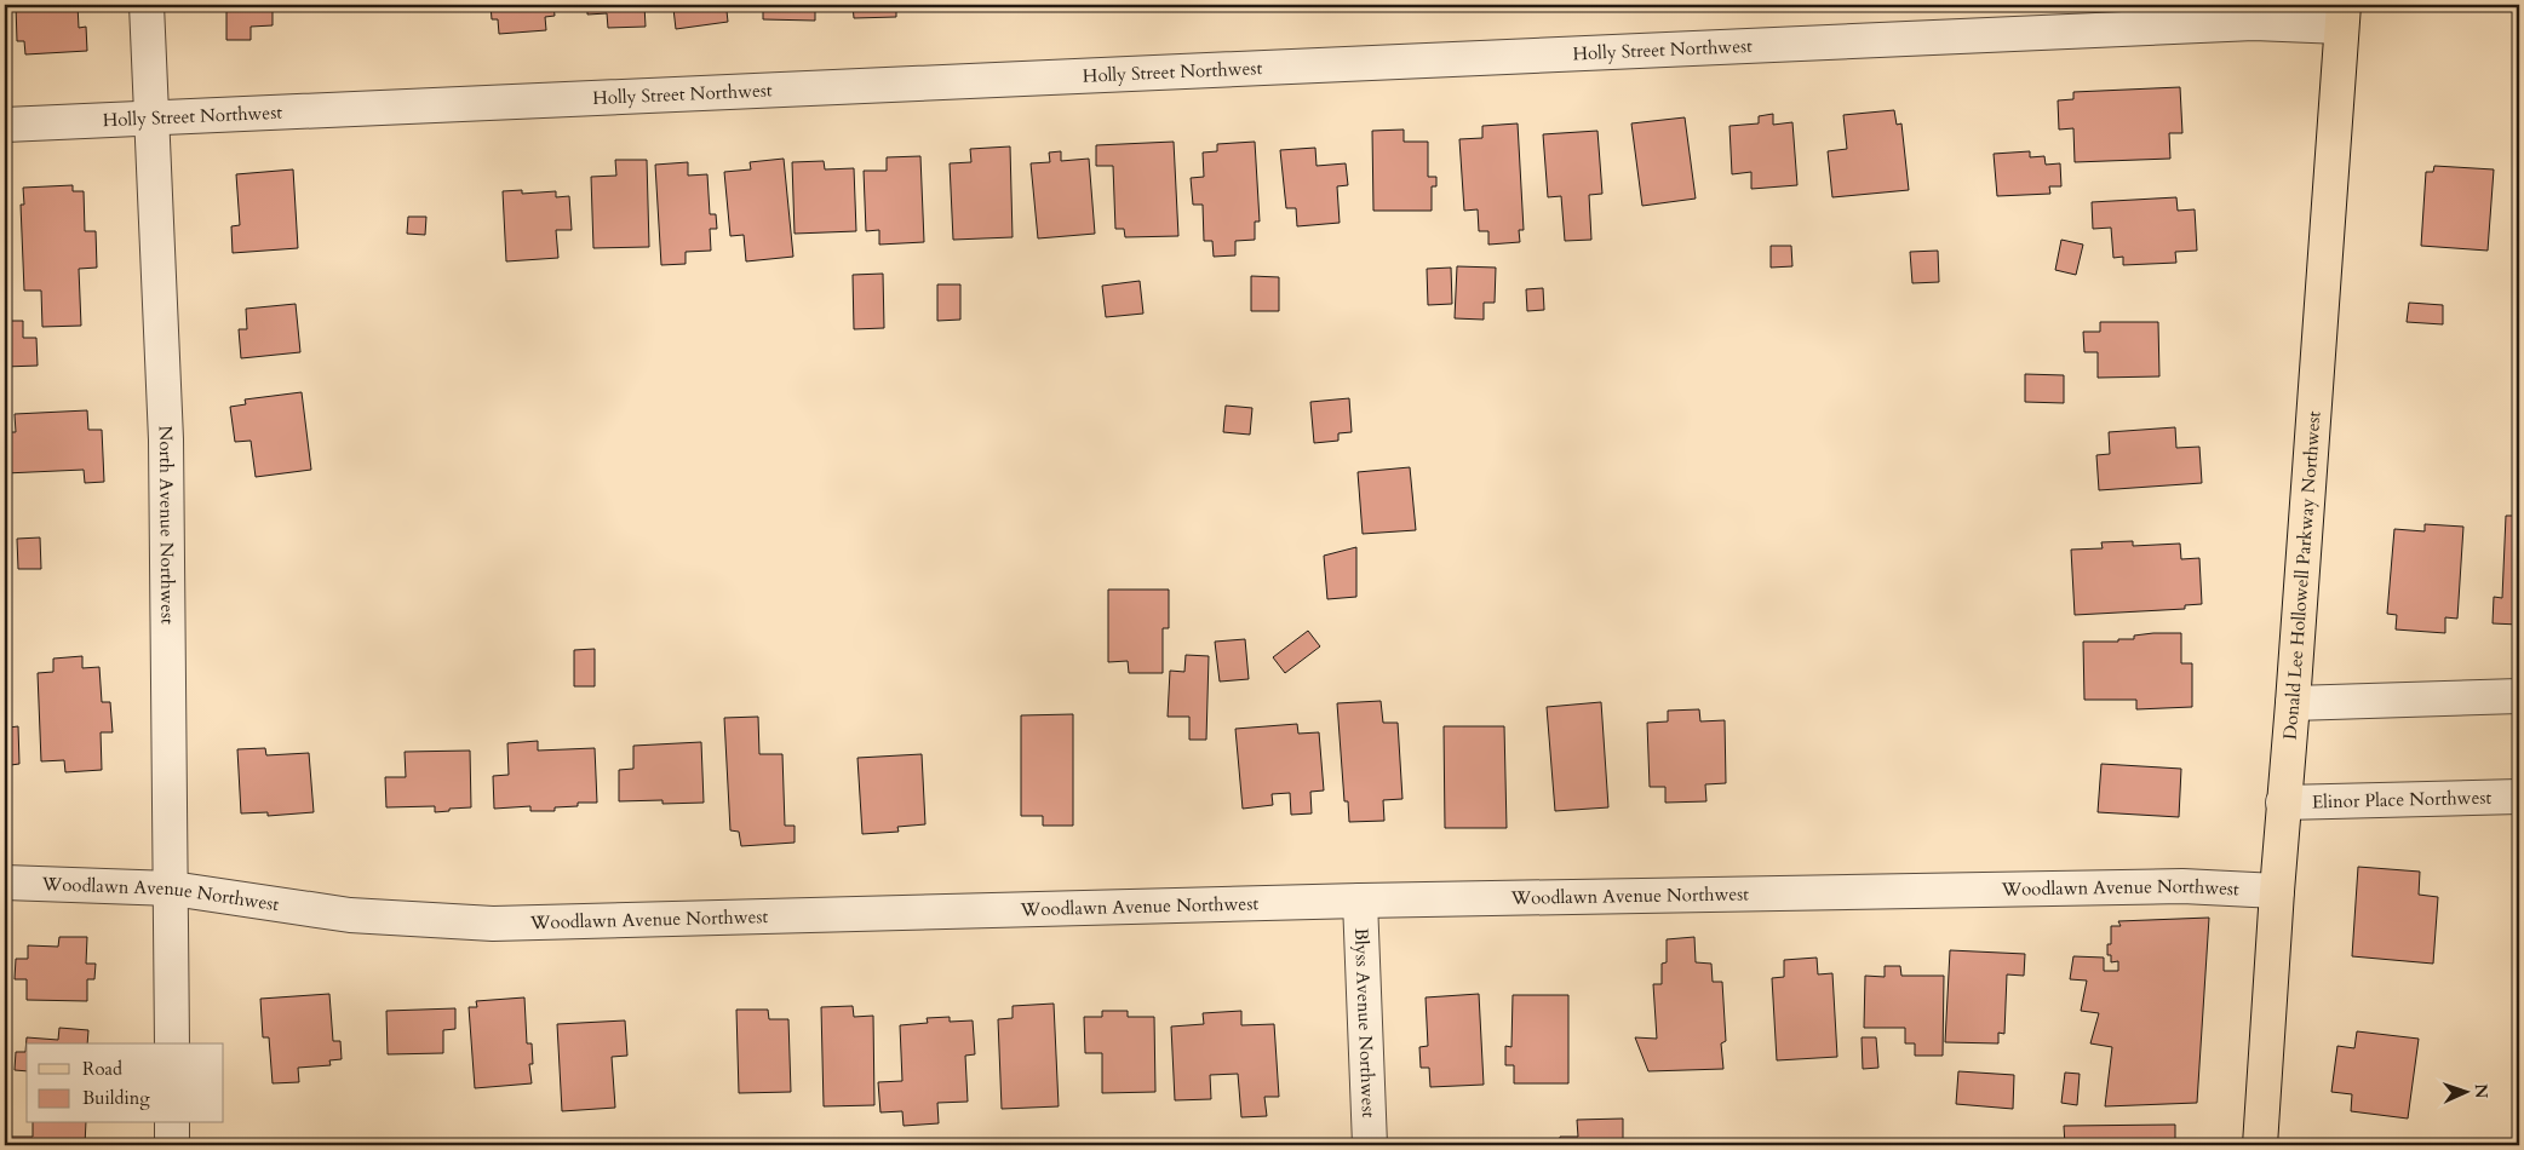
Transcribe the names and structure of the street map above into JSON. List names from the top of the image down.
{
  "streets": {
    "main road": ["Donald Lee Hollowell Parkway Northwest"],
    "street": [
      "Holly Street Northwest",
      "North Avenue Northwest",
      "Elinor Place Northwest",
      "Woodlawn Avenue Northwest",
      "Blyss Avenue Northwest"
    ]
  },
  "crossings": [
    ["Holly Street Northwest", "North Avenue Northwest"],
    ["Holly Street Northwest", "Donald Lee Hollowell Parkway Northwest"],
    ["North Avenue Northwest", "Woodlawn Avenue Northwest"],
    ["Donald Lee Hollowell Parkway Northwest", "Elinor Place Northwest"],
    ["Donald Lee Hollowell Parkway Northwest", "Woodlawn Avenue Northwest"],
    ["Woodlawn Avenue Northwest", "Blyss Avenue Northwest"]
  ],
  "legend": ["Road", "Building"],
  "north": "right"
}
